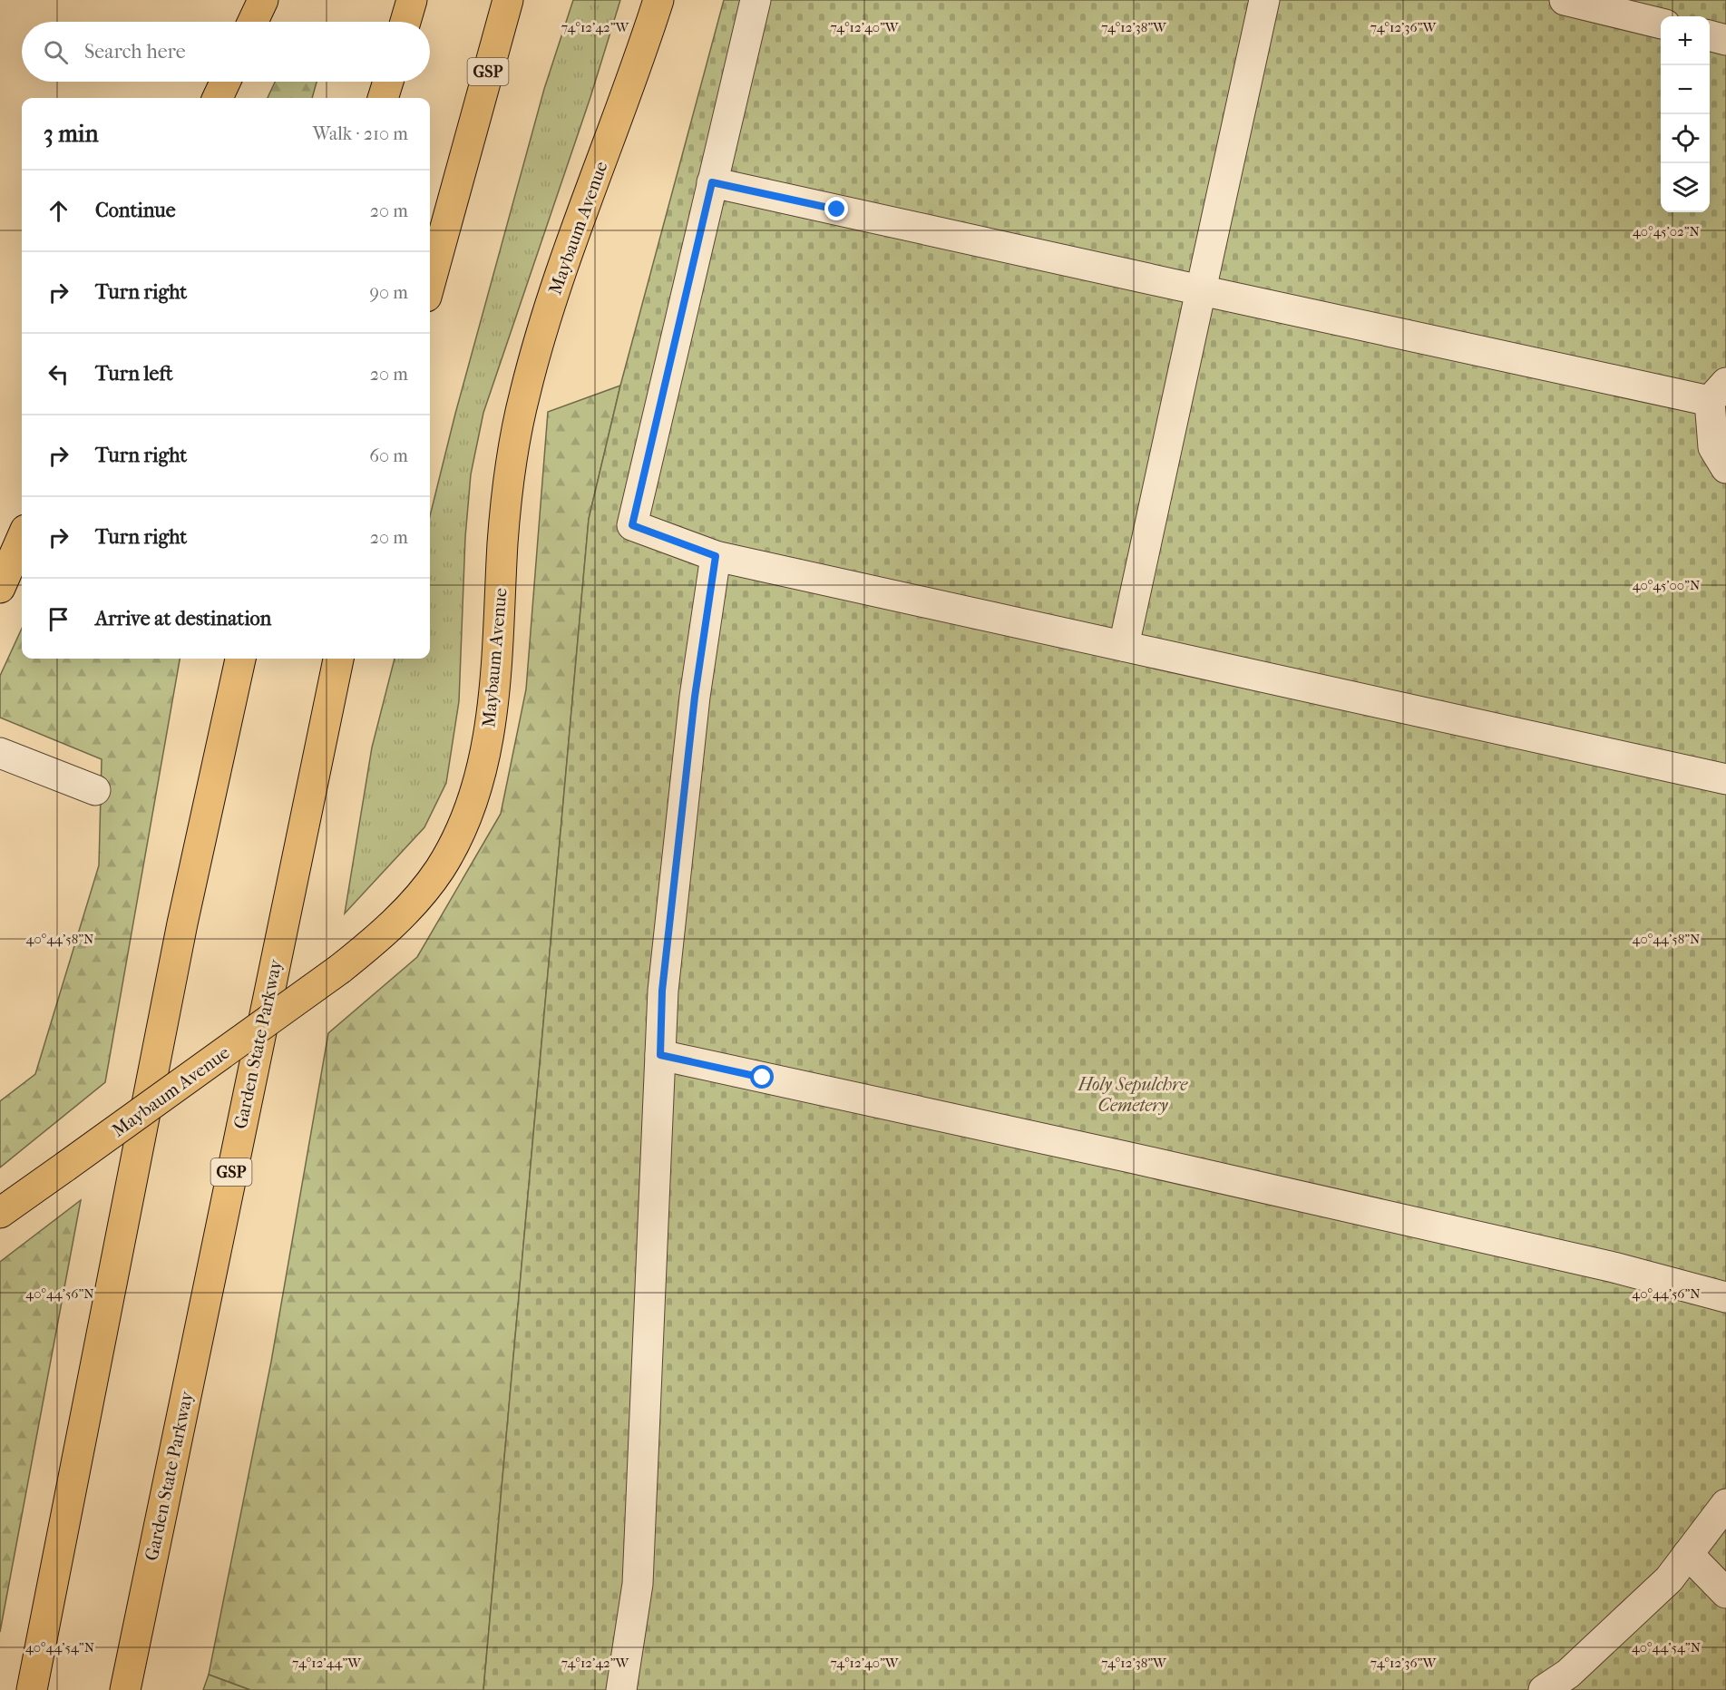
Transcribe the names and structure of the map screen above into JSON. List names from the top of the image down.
{
  "streets": {
    "main road": ["GSP", "Maybaum Avenue", "Garden State Parkway"]
  },
  "parks": ["Holy Sepulchre Cemetery"],
  "page": {
    "map_buttons": ["+", "−"],
    "search": "Search here",
    "heading": ["3 min", "Walk · 210 m"],
    "list": [
      ["Continue", "20 m"],
      ["Turn right", "90 m"],
      ["Turn left", "20 m"],
      ["Turn right", "60 m"],
      ["Turn right", "20 m"],
      "Arrive at destination"
    ]
  },
  "coordinates": [
    "74°12'42\"W",
    "74°12'40\"W",
    "74°12'38\"W",
    "74°12'36\"W",
    "40°45'02\"N",
    "40°45'00\"N",
    "40°44'58\"N",
    "40°44'56\"N",
    "40°44'54\"N",
    "74°12'44\"W"
  ]
}
